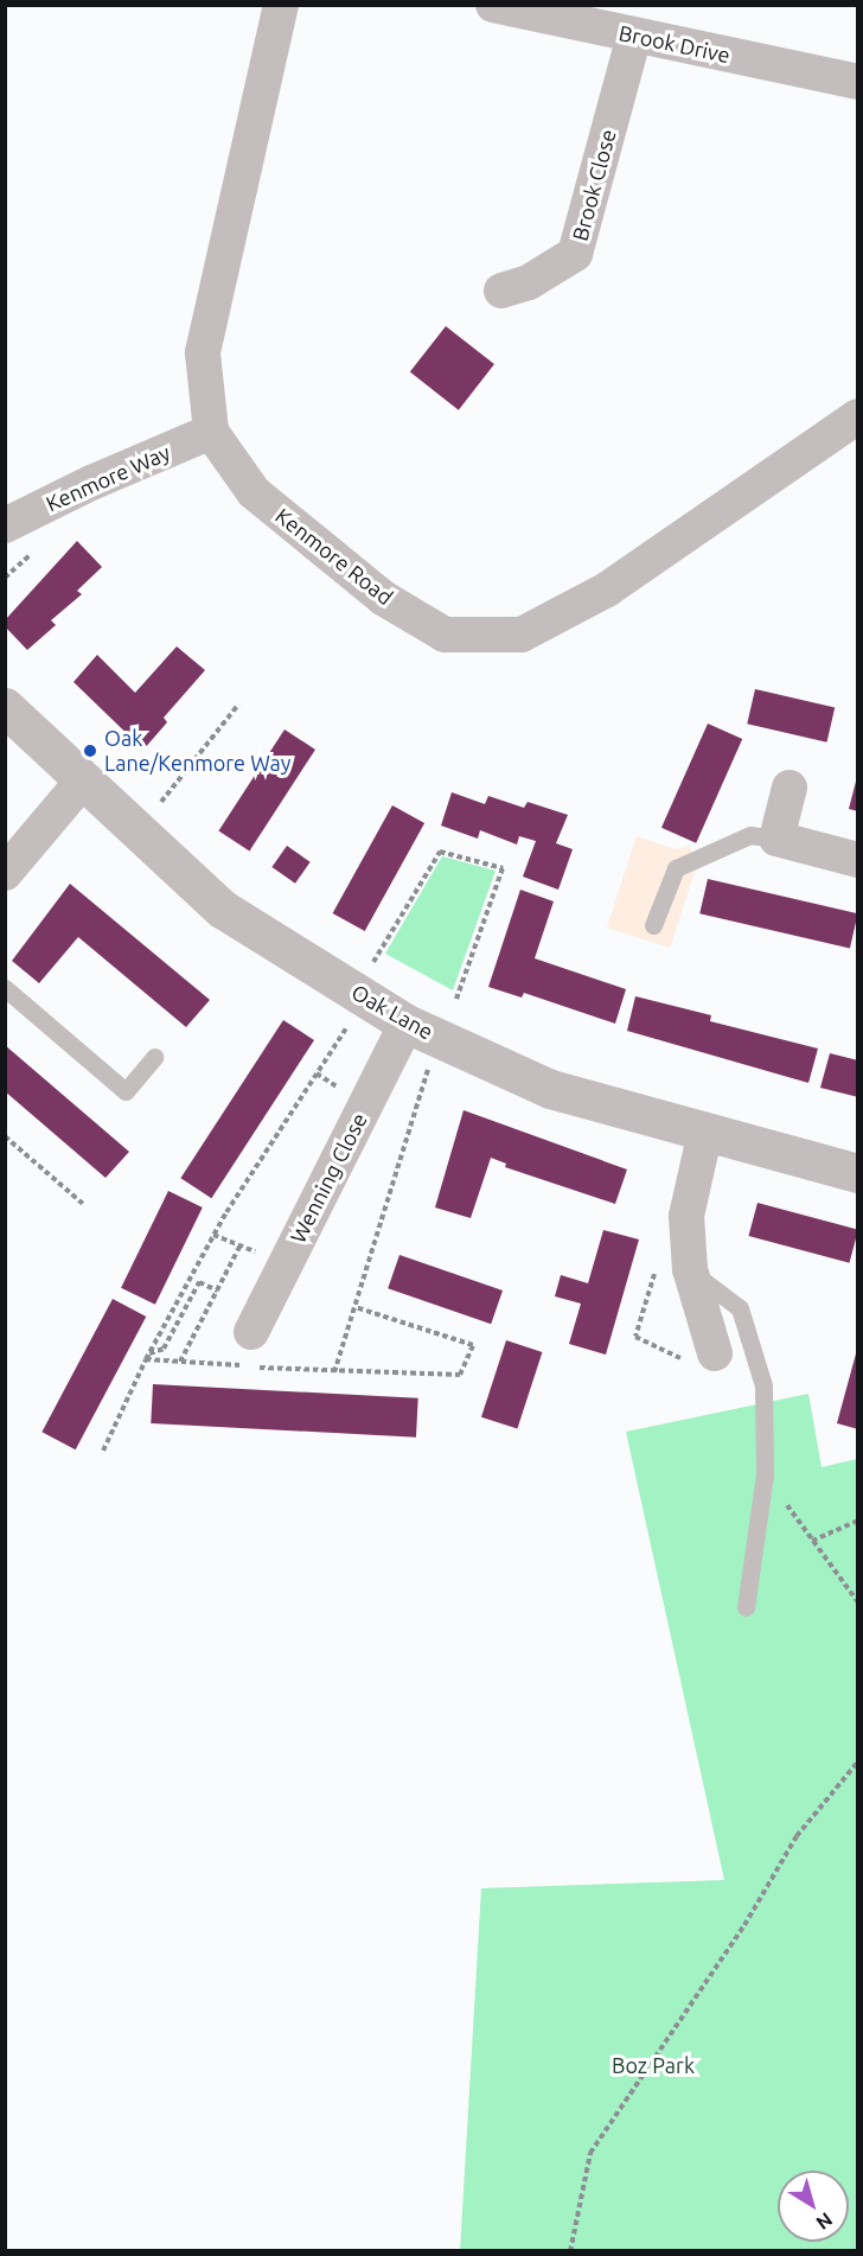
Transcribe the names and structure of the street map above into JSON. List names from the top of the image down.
{
  "streets": {
    "street": [
      "Brook Drive",
      "Brook Close",
      "Kenmore Way",
      "Kenmore Road",
      "Oak Lane",
      "Wenning Close"
    ]
  },
  "crossings": [
    ["Brook Drive", "Brook Close"],
    ["Kenmore Way", "Kenmore Road"],
    ["Oak Lane", "Wenning Close"]
  ],
  "parks": ["Boz Park"],
  "places": ["Oak Lane/Kenmore Way"],
  "north": "bottom right"
}
